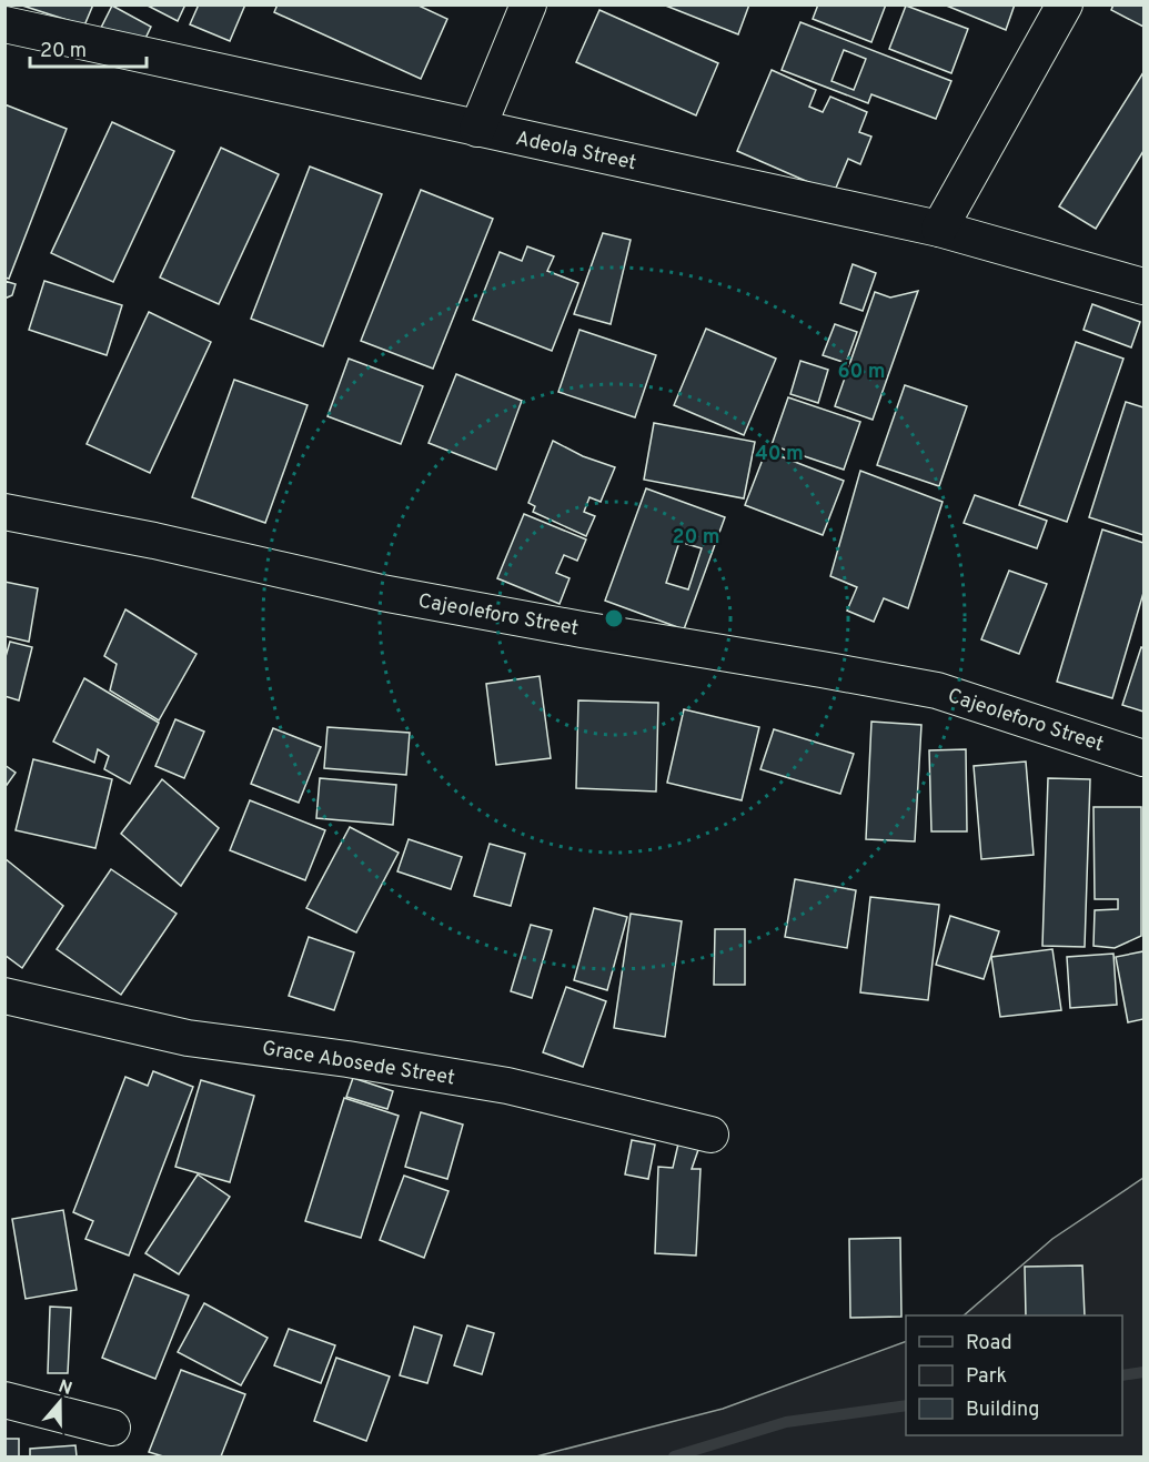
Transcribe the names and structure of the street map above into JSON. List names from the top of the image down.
{
  "streets": {
    "street": ["Adeola Street", "Cajeoleforo Street", "Grace Abosede Street"]
  },
  "legend": ["Road", "Park", "Building"],
  "scale_bar": "20 m",
  "north": "top",
  "rings": ["60 m", "40 m", "20 m"]
}
